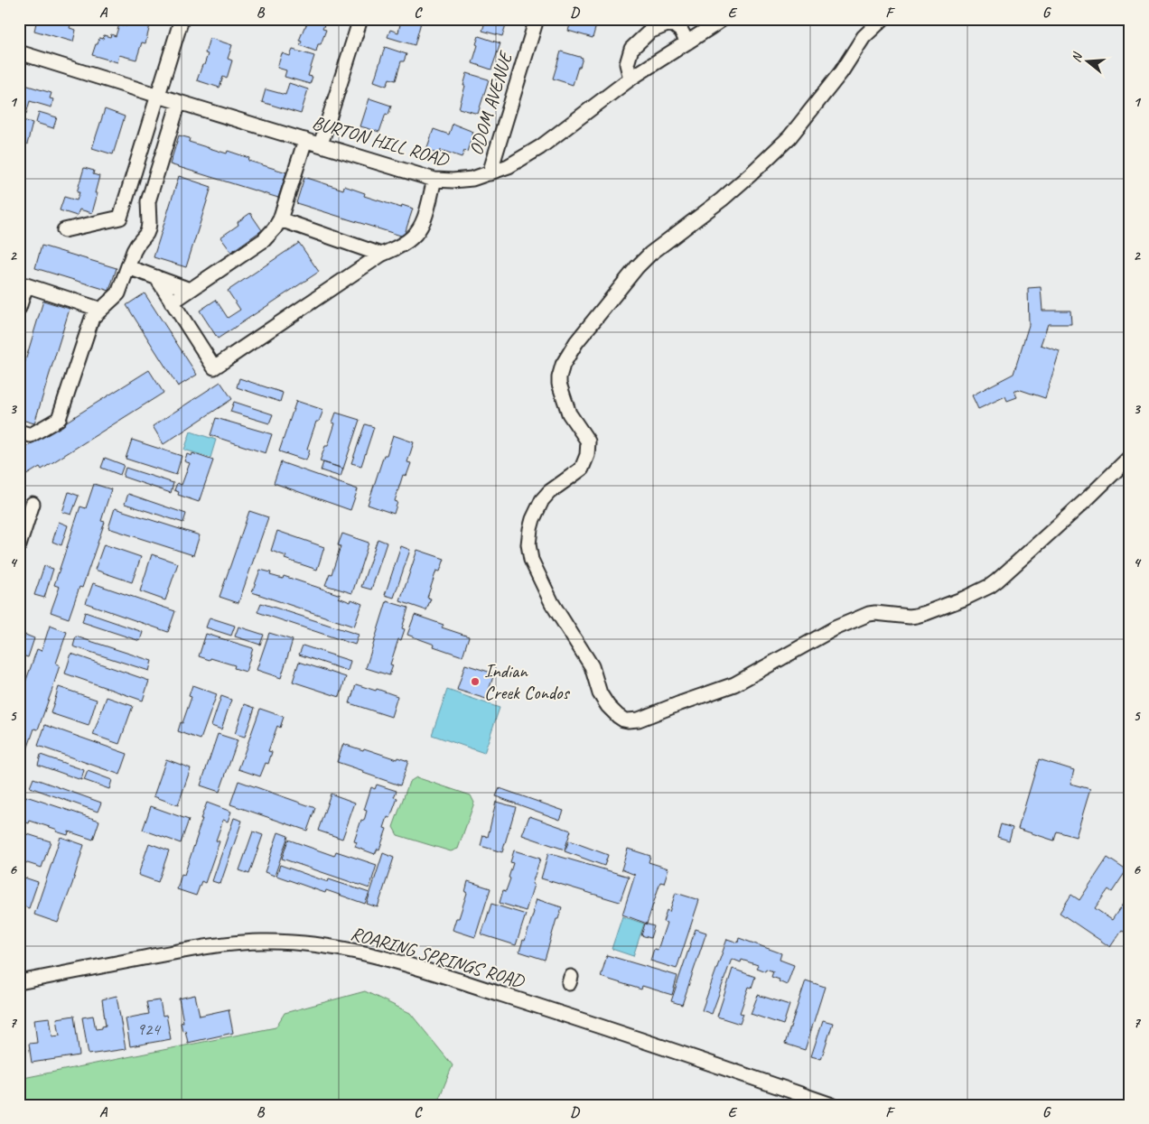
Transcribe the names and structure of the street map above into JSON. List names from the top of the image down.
{
  "streets": {
    "street": ["ODOM AVENUE", "BURTON HILL ROAD", "ROARING SPRINGS ROAD"]
  },
  "crossings": [
    ["ODOM AVENUE", "BURTON HILL ROAD"]
  ],
  "places": ["Indian Creek Condos"],
  "house_numbers": ["924"],
  "north": "left",
  "grid": {
    "columns": [
      "A",
      "B",
      "C",
      "D",
      "E",
      "F",
      "G"
    ],
    "rows": [
      "1",
      "2",
      "3",
      "4",
      "5",
      "6",
      "7"
    ]
  }
}
